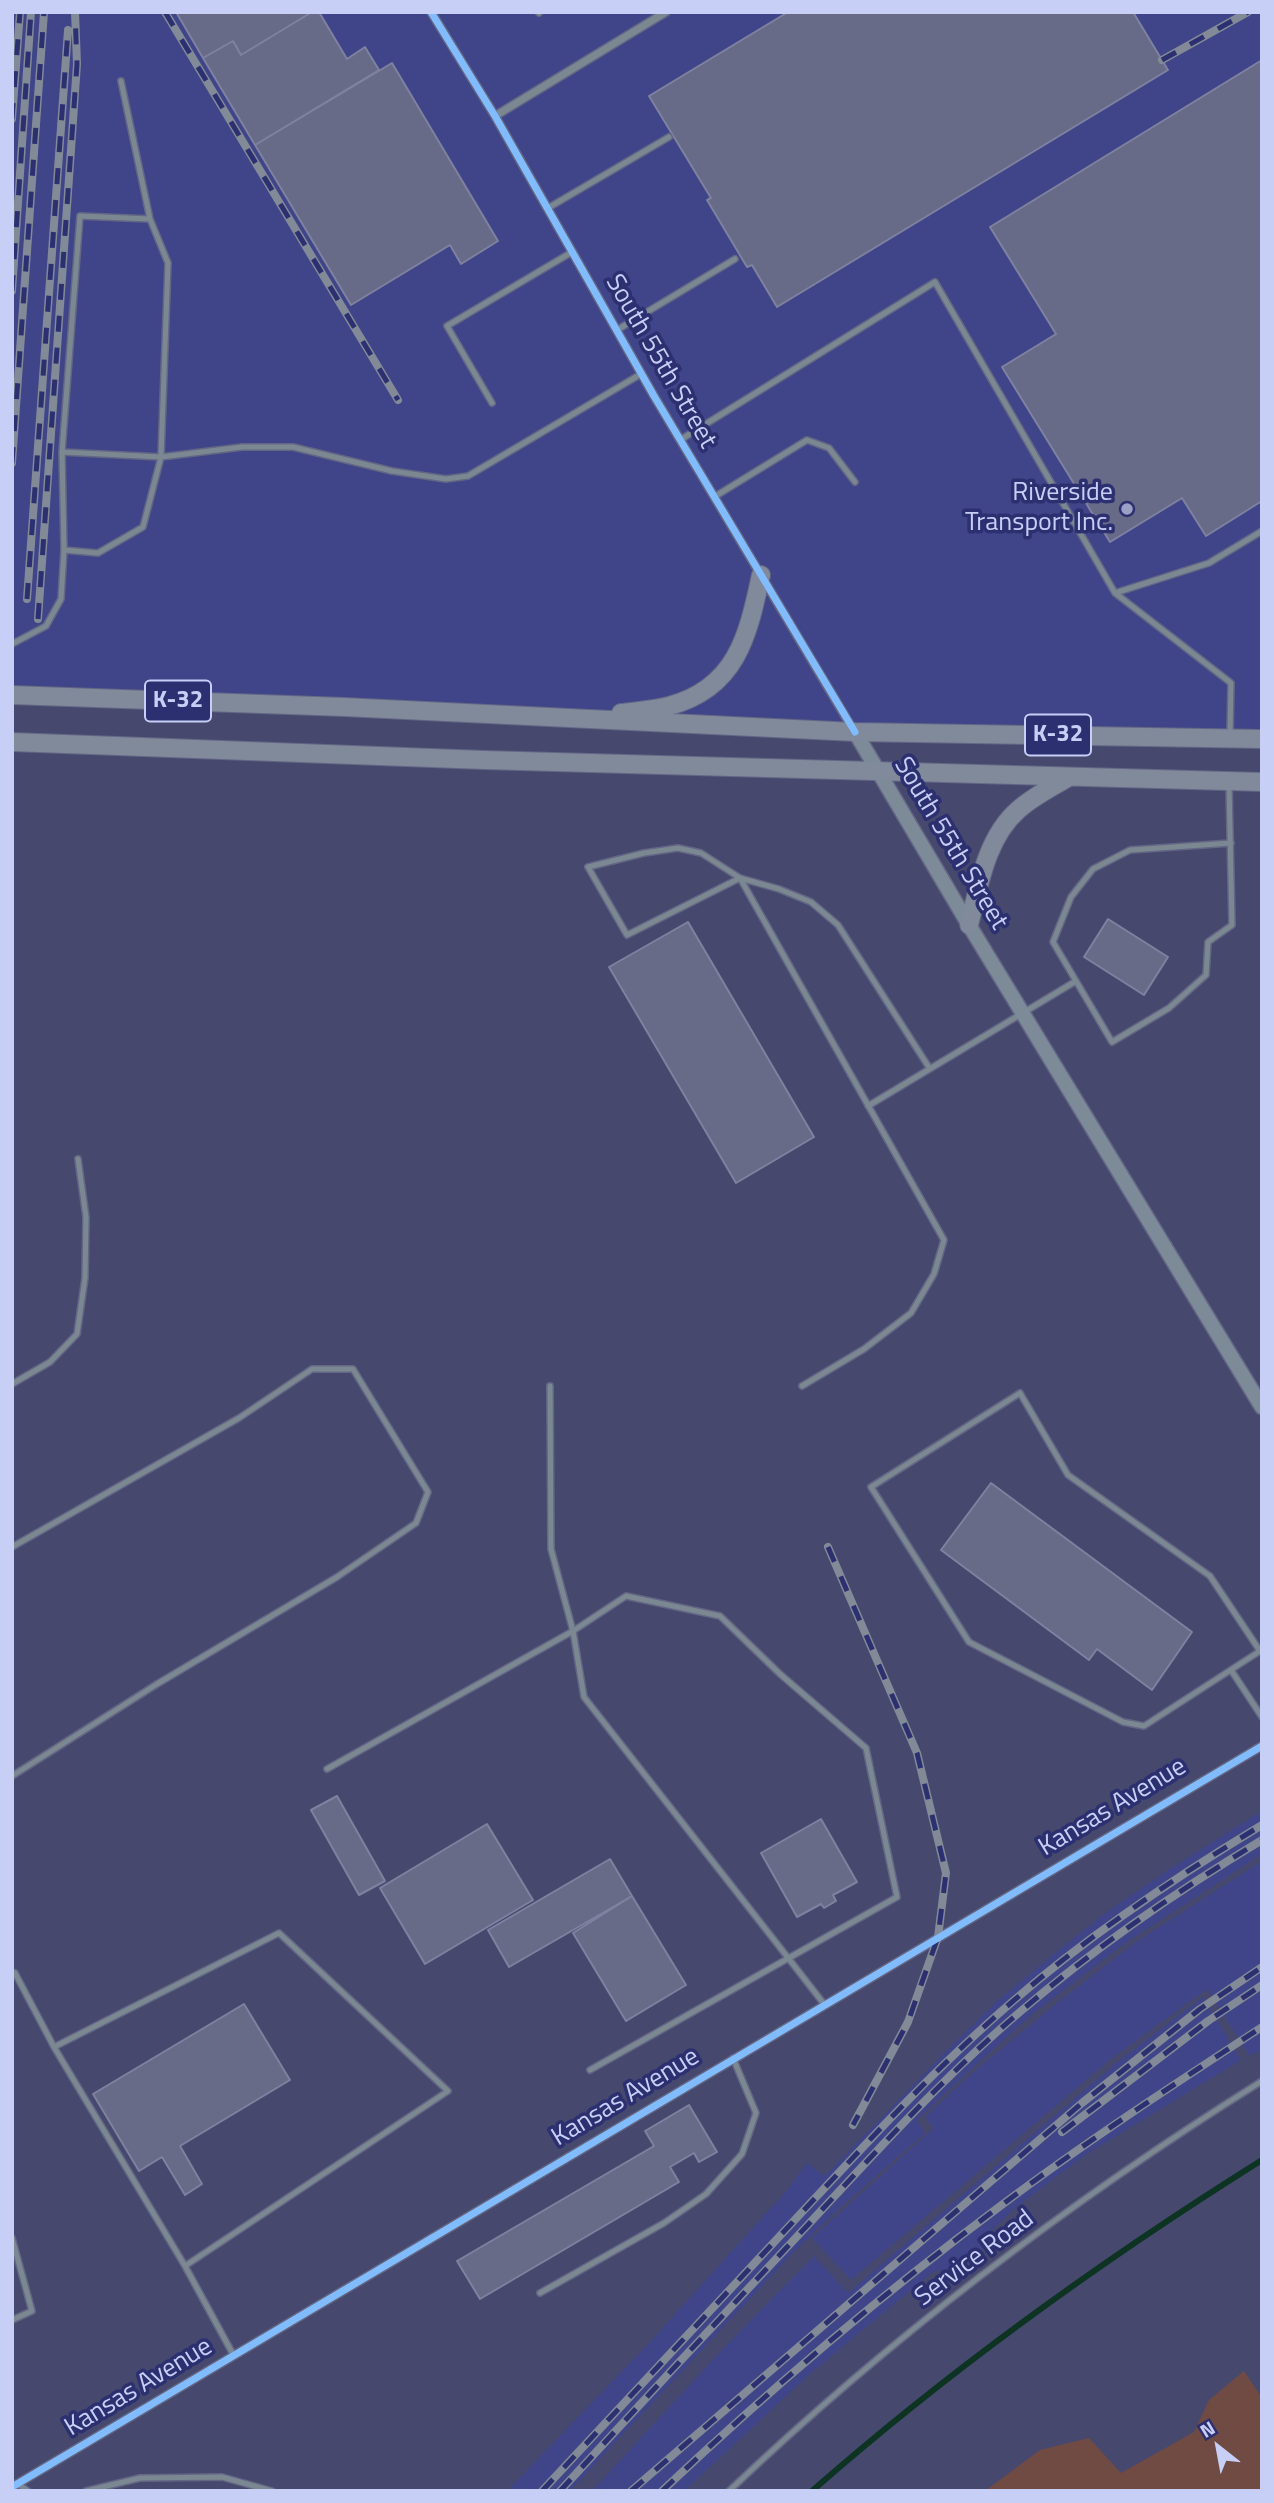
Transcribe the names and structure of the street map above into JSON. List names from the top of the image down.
{
  "streets": {
    "main road": ["South 55th Street", "K-32"],
    "street": ["Kansas Avenue"],
    "lane": ["Service Road"]
  },
  "crossings": [
    ["South 55th Street", "K-32"]
  ],
  "places": ["Riverside Transport Inc."],
  "north": "top left"
}
